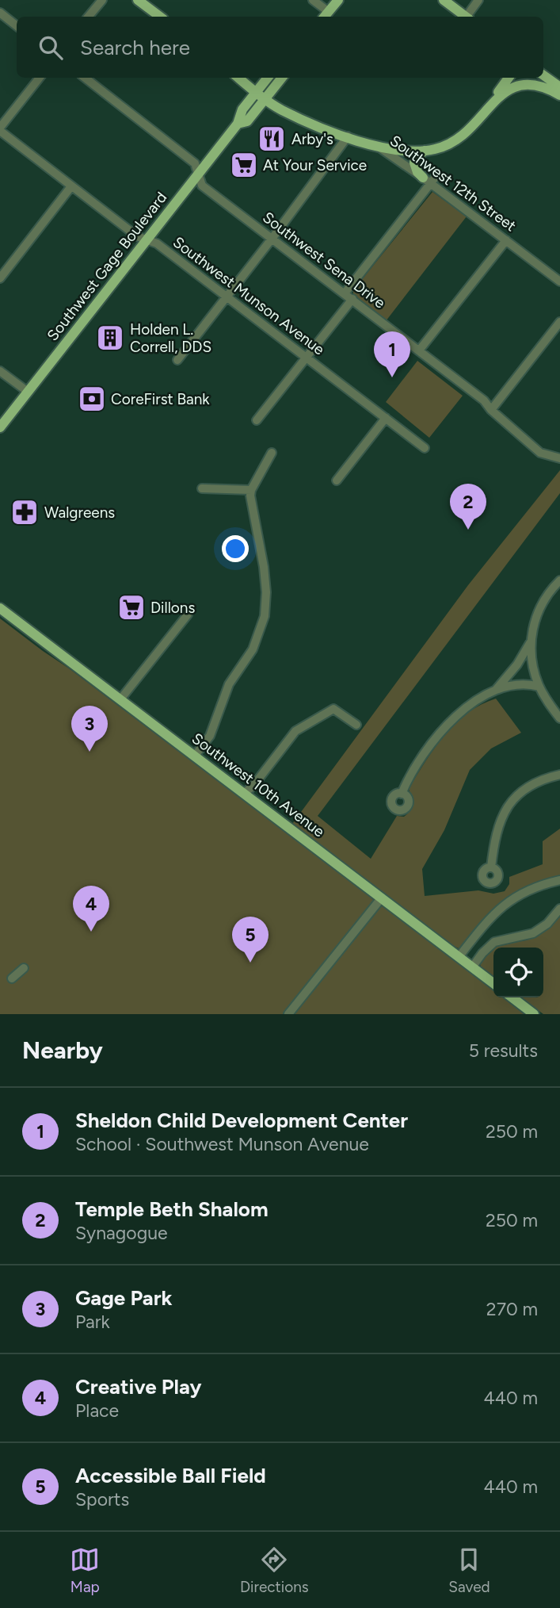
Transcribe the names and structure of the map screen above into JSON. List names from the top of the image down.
{
  "streets": {
    "main road": ["Southwest 12th Street", "Southwest Gage Boulevard", "Southwest 10th Avenue"],
    "street": ["Southwest Sena Drive", "Southwest Munson Avenue"]
  },
  "crossings": [
    ["Southwest 12th Street", "Southwest Gage Boulevard"],
    ["Southwest Sena Drive", "Southwest Gage Boulevard"],
    ["Southwest Gage Boulevard", "Southwest Munson Avenue"]
  ],
  "places": {
    "restaurant": ["Arby's"],
    "supermarket": ["At Your Service", "Dillons"],
    "building": ["Holden L. Correll, DDS"],
    "bank": ["CoreFirst Bank"],
    "pharmacy": ["Walgreens"]
  },
  "page": {
    "search": "Search here",
    "pins": [
      "1",
      "2",
      "3",
      "4",
      "5"
    ],
    "heading": ["Nearby", "5 results"],
    "list": [
      {
        "mark": "1",
        "name": "Sheldon Child Development Center",
        "note": "School · Southwest Munson Avenue",
        "value": "250 m"
      },
      {
        "mark": "2",
        "name": "Temple Beth Shalom",
        "note": "Synagogue",
        "value": "250 m"
      },
      {
        "mark": "3",
        "name": "Gage Park",
        "note": "Park",
        "value": "270 m"
      },
      {
        "mark": "4",
        "name": "Creative Play",
        "note": "Place",
        "value": "440 m"
      },
      {
        "mark": "5",
        "name": "Accessible Ball Field",
        "note": "Sports",
        "value": "440 m"
      }
    ],
    "nav": ["Map", "Directions", "Saved"]
  }
}
